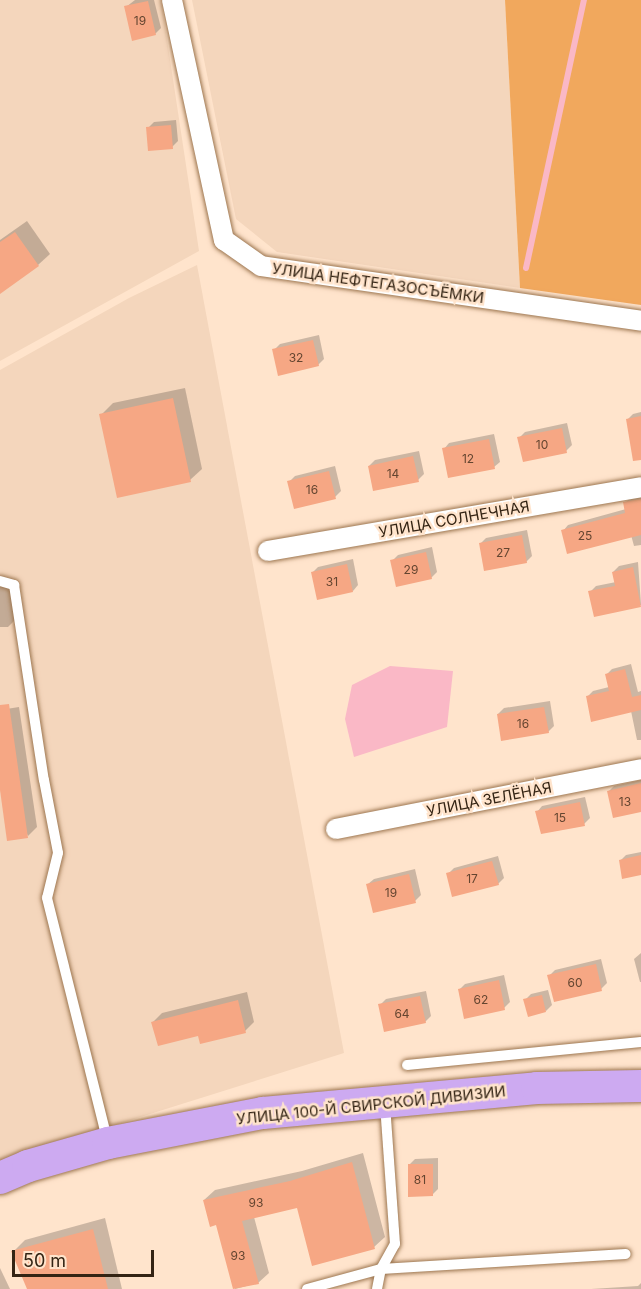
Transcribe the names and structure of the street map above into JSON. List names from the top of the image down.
{
  "streets": {
    "main road": ["УЛИЦА 100-Й СВИРСКОЙ ДИВИЗИИ"],
    "street": ["УЛИЦА НЕФТЕГАЗОСЪЁМКИ", "УЛИЦА СОЛНЕЧНАЯ", "УЛИЦА ЗЕЛЁНАЯ"]
  },
  "house_numbers": [
    "19",
    "32",
    "10",
    "12",
    "14",
    "16",
    "25",
    "27",
    "29",
    "31",
    "16",
    "13",
    "15",
    "17",
    "19",
    "60",
    "62",
    "64",
    "81",
    "93",
    "93"
  ],
  "scale_bar": "50 m"
}
